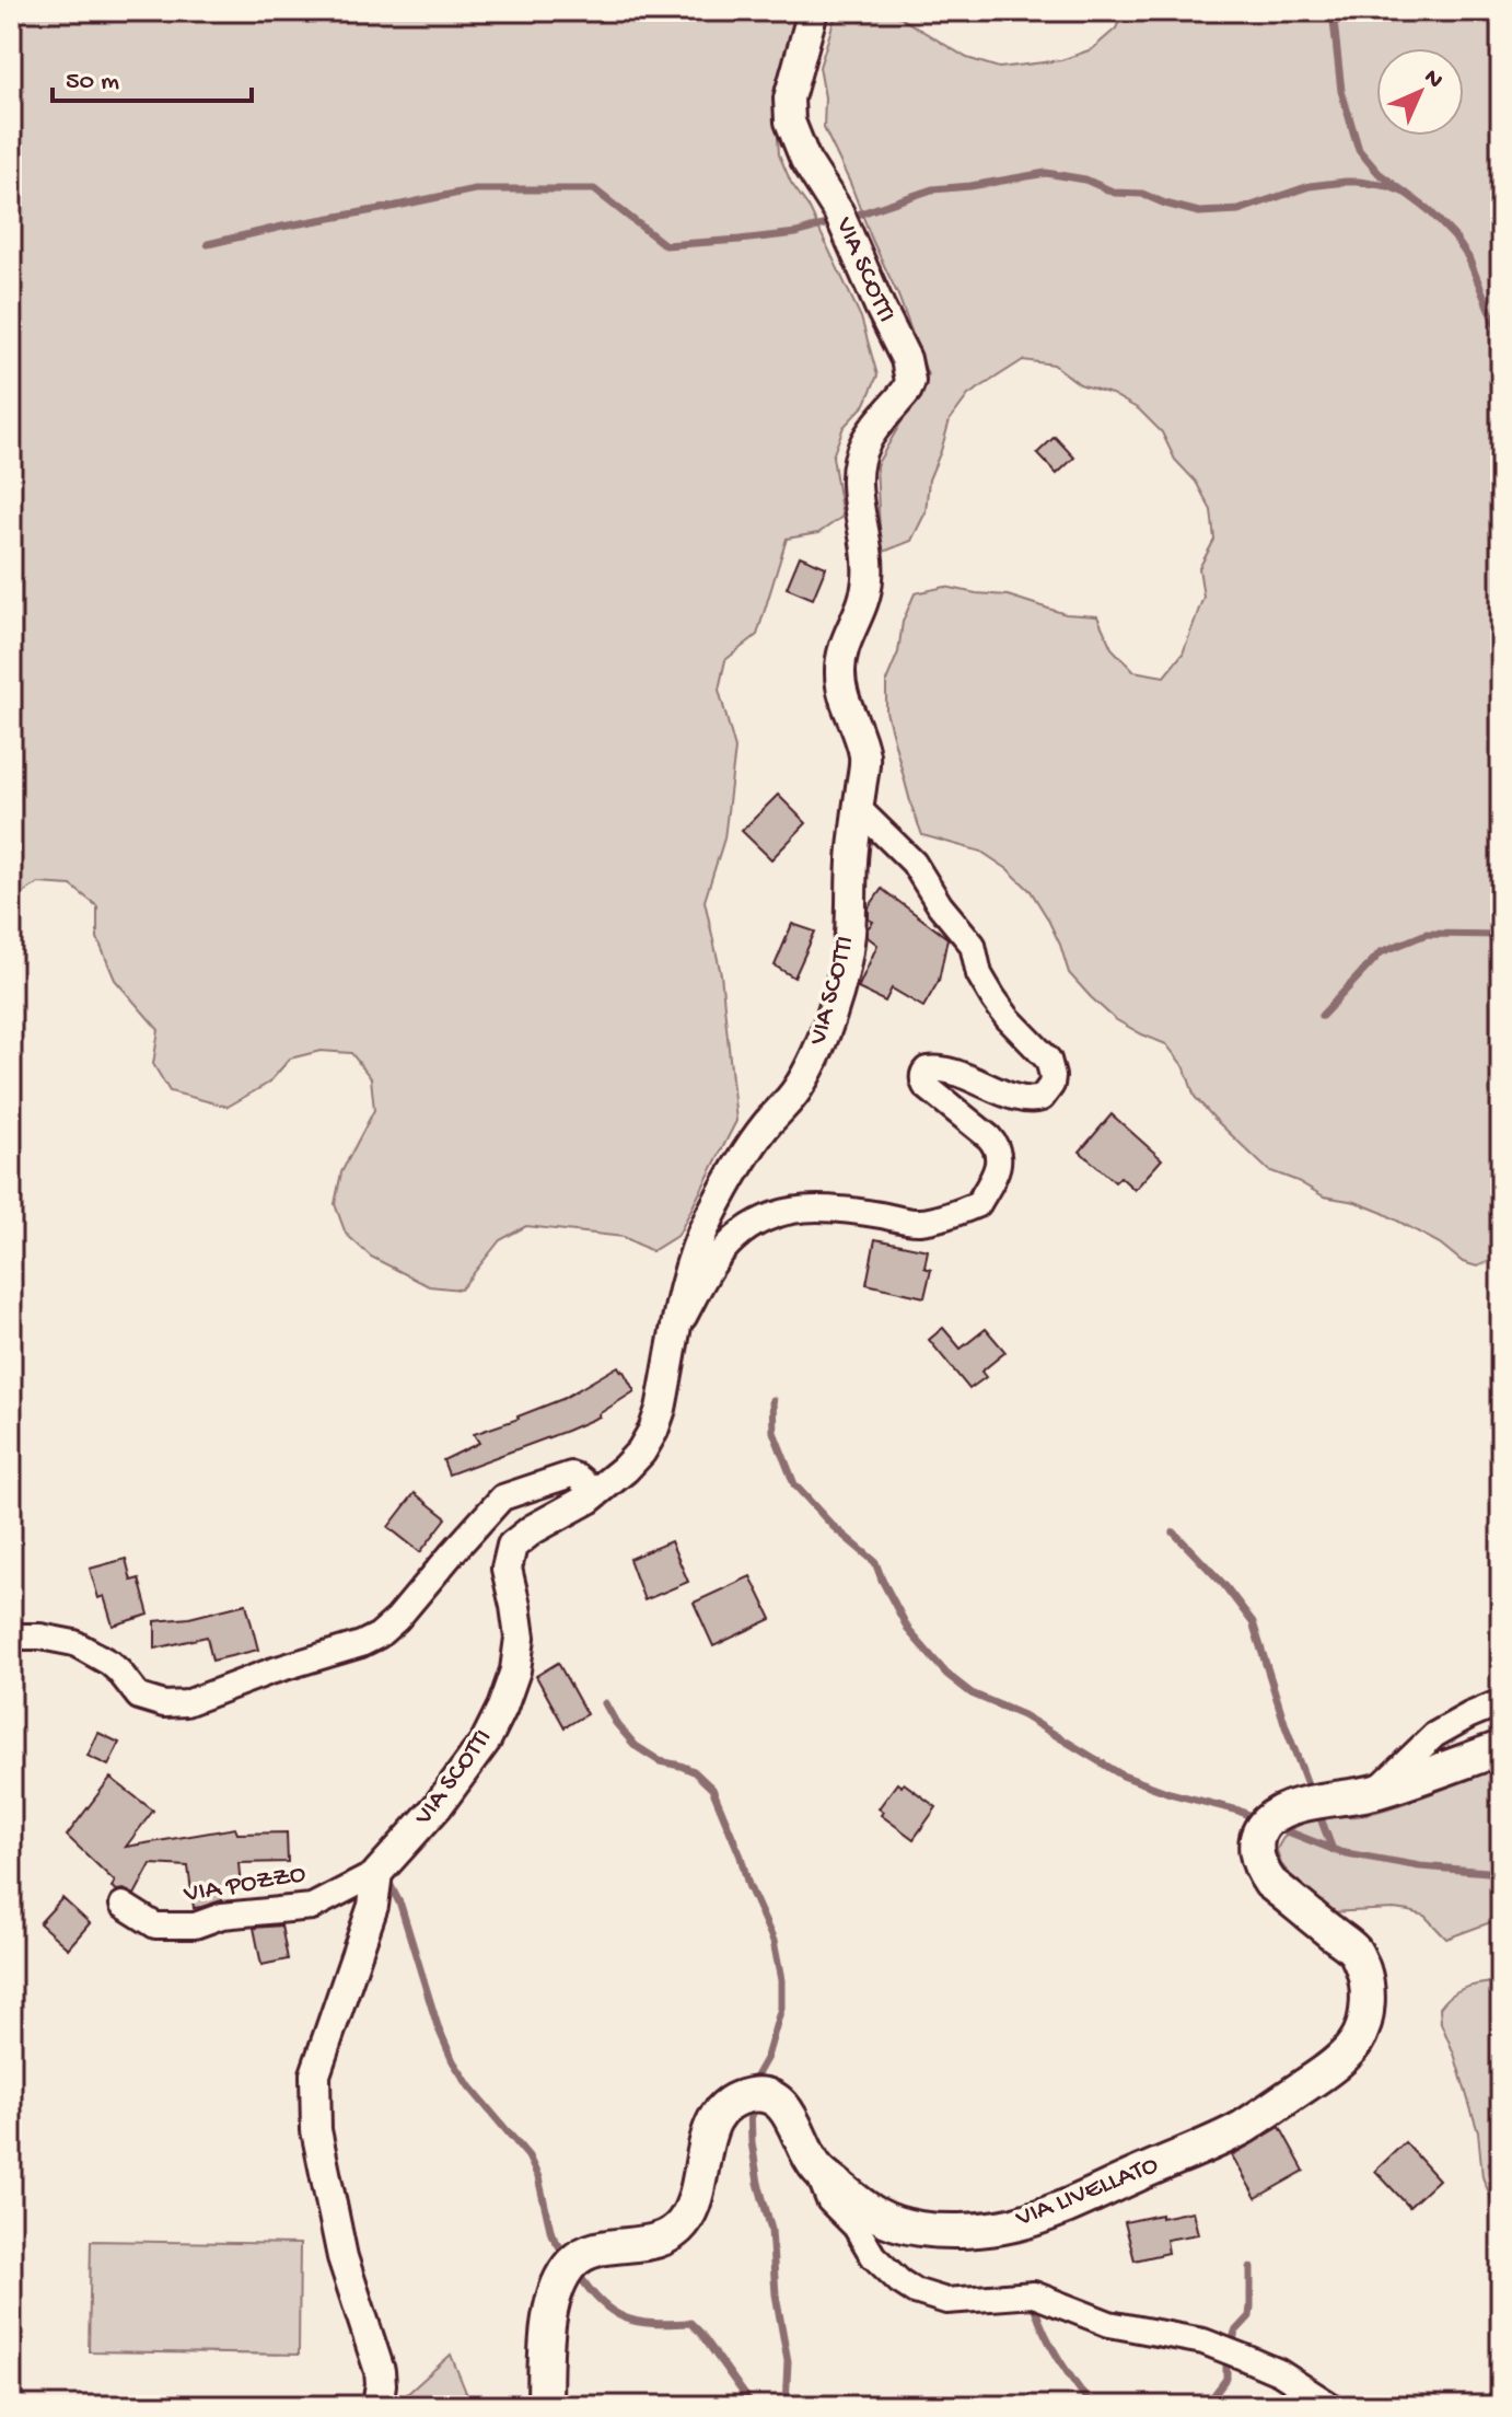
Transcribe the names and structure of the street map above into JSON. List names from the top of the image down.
{
  "streets": {
    "main road": ["VIA LIVELLATO"],
    "street": ["VIA SCOTTI", "VIA POZZO"]
  },
  "crossings": [
    ["VIA SCOTTI", "VIA POZZO"]
  ],
  "scale_bar": "50 m",
  "north": "top right"
}
